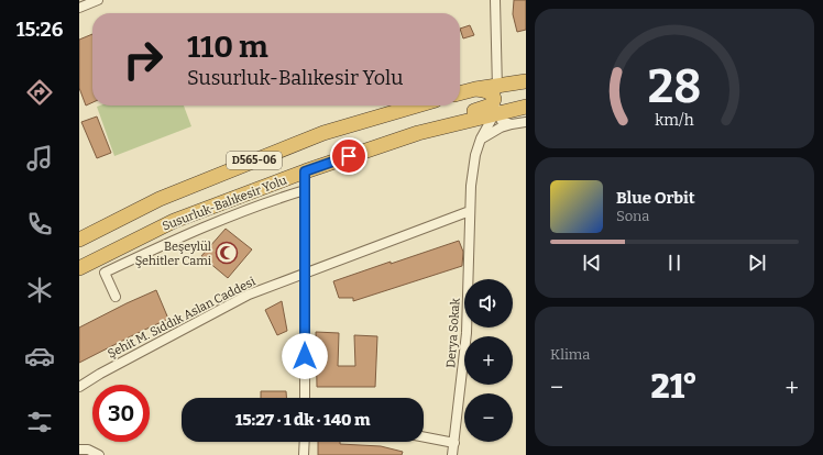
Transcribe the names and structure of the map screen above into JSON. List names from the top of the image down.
{
  "streets": {
    "highway": ["D565-06", "Susurluk-Balıkesir Yolu"],
    "street": ["Şehit M. Sıddık Aslan Caddesi", "Derya Sokak"]
  },
  "crossings": [
    ["Susurluk-Balıkesir Yolu", "Derya Sokak"],
    ["Şehit M. Sıddık Aslan Caddesi", "Derya Sokak"]
  ],
  "places": {
    "mosque": ["Beşeylül Şehitler Cami"]
  },
  "page": {
    "tabs": "15:26",
    "turn": ["110 m", "Susurluk-Balıkesir Yolu"],
    "song": ["Blue Orbit", "Sona"],
    "map_buttons": ["+", "−"],
    "tile": "Klima",
    "heat": ["−", "21°", "+"],
    "limit": "30",
    "trip": "15:27 · 1 dk · 140 m",
    "gauge": ["28", "km/h"]
  }
}
